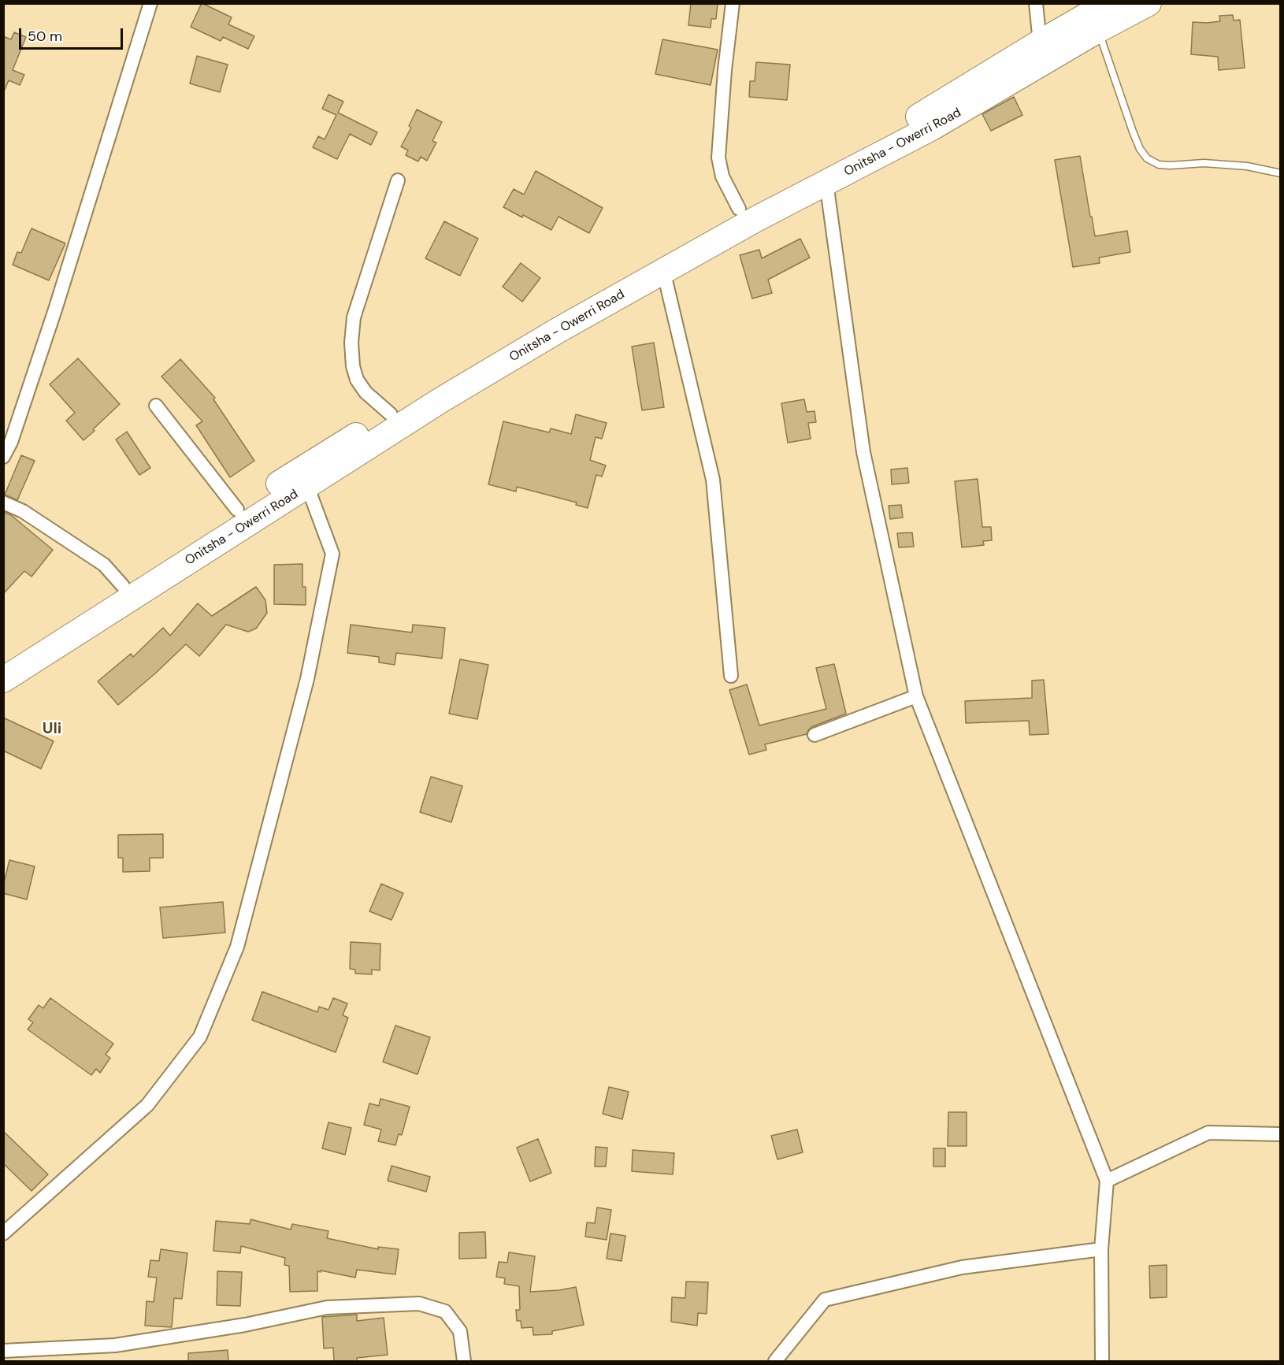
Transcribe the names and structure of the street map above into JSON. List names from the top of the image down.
{
  "streets": {
    "highway": ["Onitsha - Owerri Road"]
  },
  "districts": ["Uli"],
  "scale_bar": "50 m"
}
